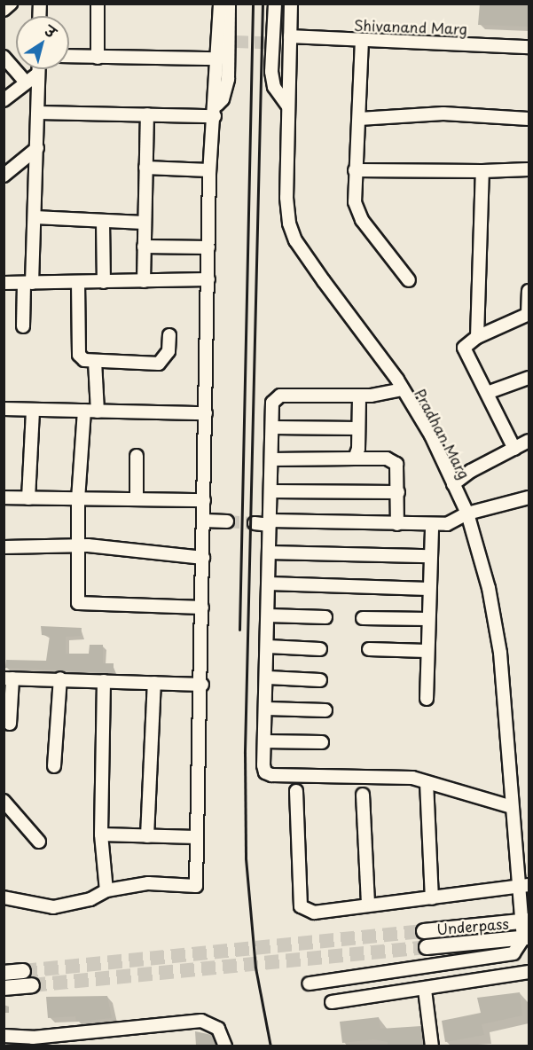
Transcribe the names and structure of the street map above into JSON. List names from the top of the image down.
{
  "streets": {
    "main road": ["Underpass"],
    "street": ["Shivanand Marg", "Pradhan Marg"]
  },
  "crossings": [
    ["Shivanand Marg", "Pradhan Marg"],
    ["Pradhan Marg", "Underpass"]
  ],
  "north": "top right"
}
